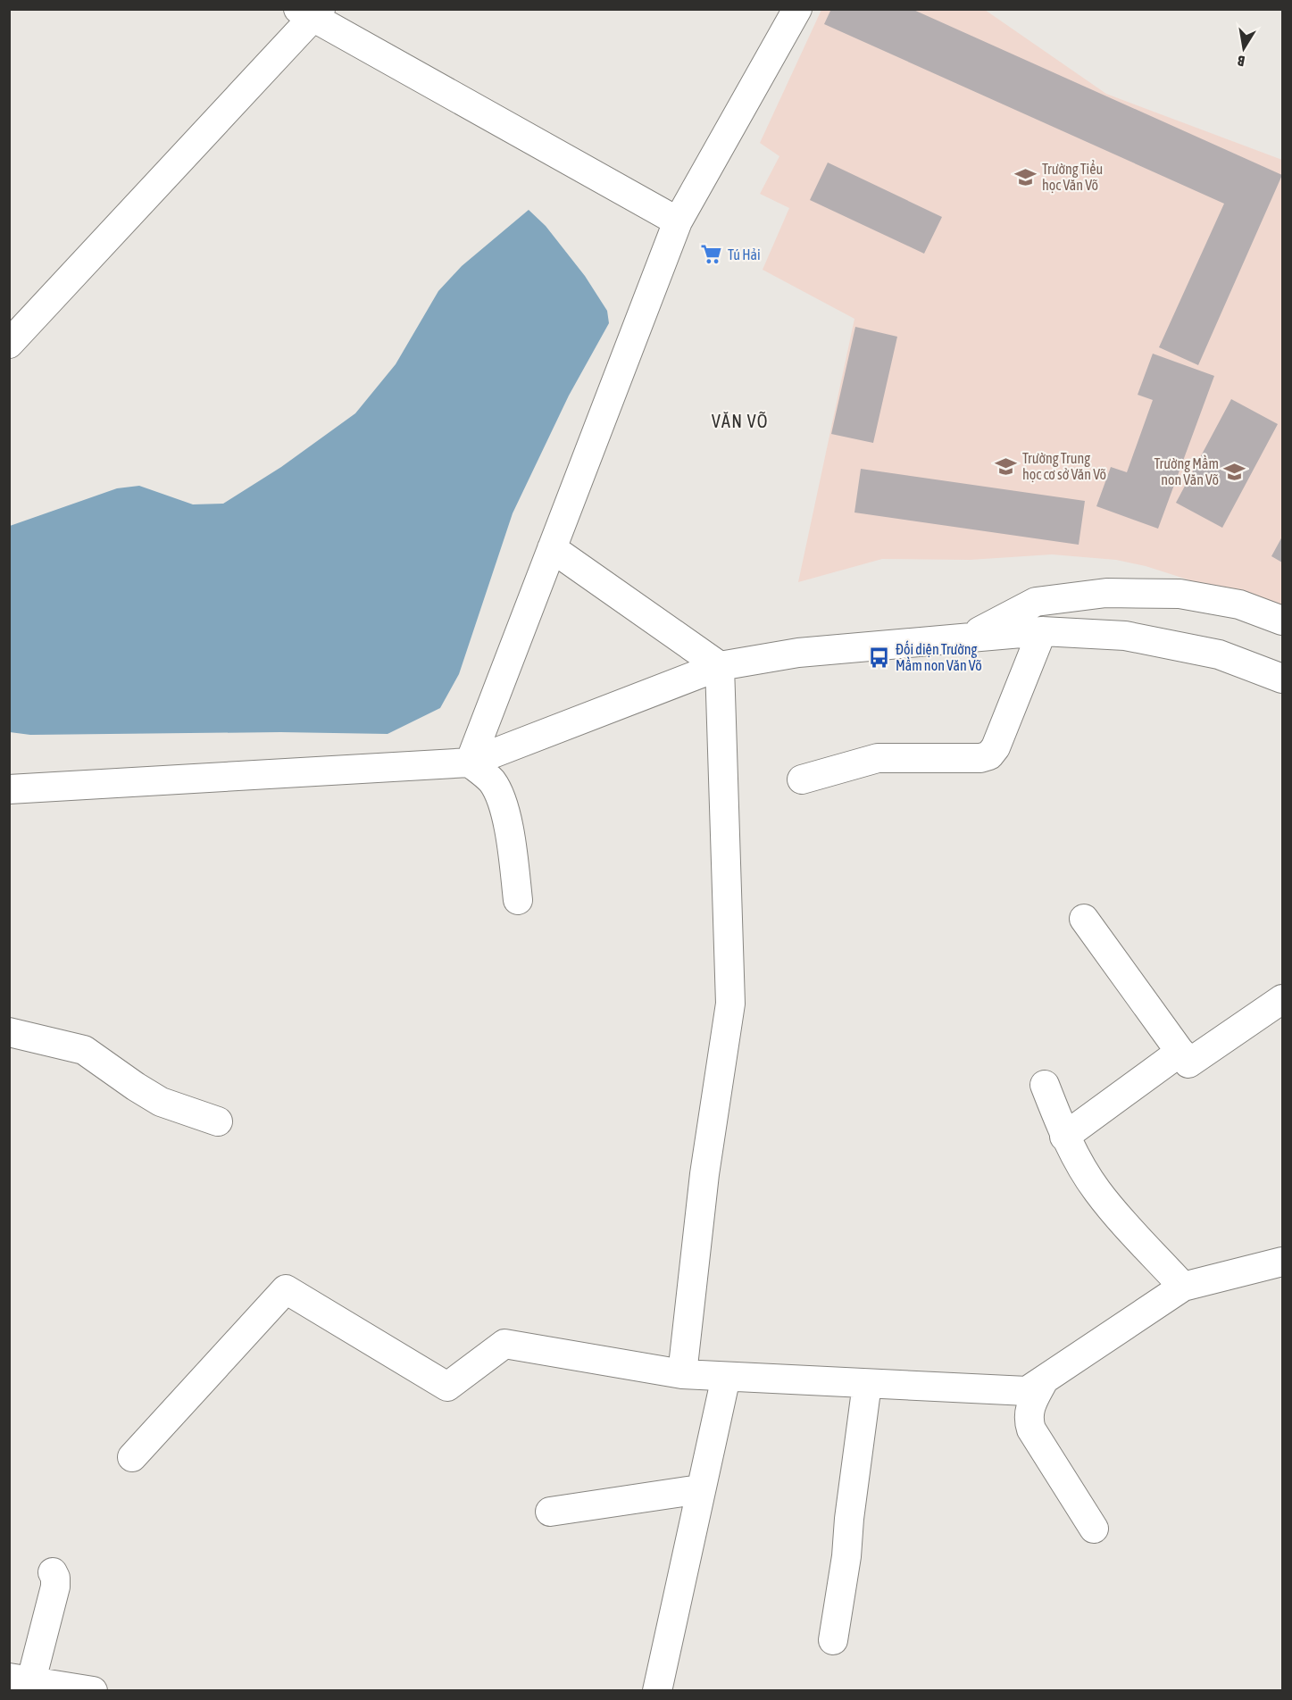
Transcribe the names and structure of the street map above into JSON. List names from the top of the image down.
{
  "districts": ["VĂN VÕ"],
  "places": {
    "school or university": ["Trường Tiểu học Văn Võ", "Trường Trung học cơ sở Văn Võ", "Trường Mầm non Văn Võ"],
    "supermarket": ["Tú Hải"],
    "bus stop": ["Đối diện Trường Mầm non Văn Võ"]
  },
  "north": "bottom"
}
